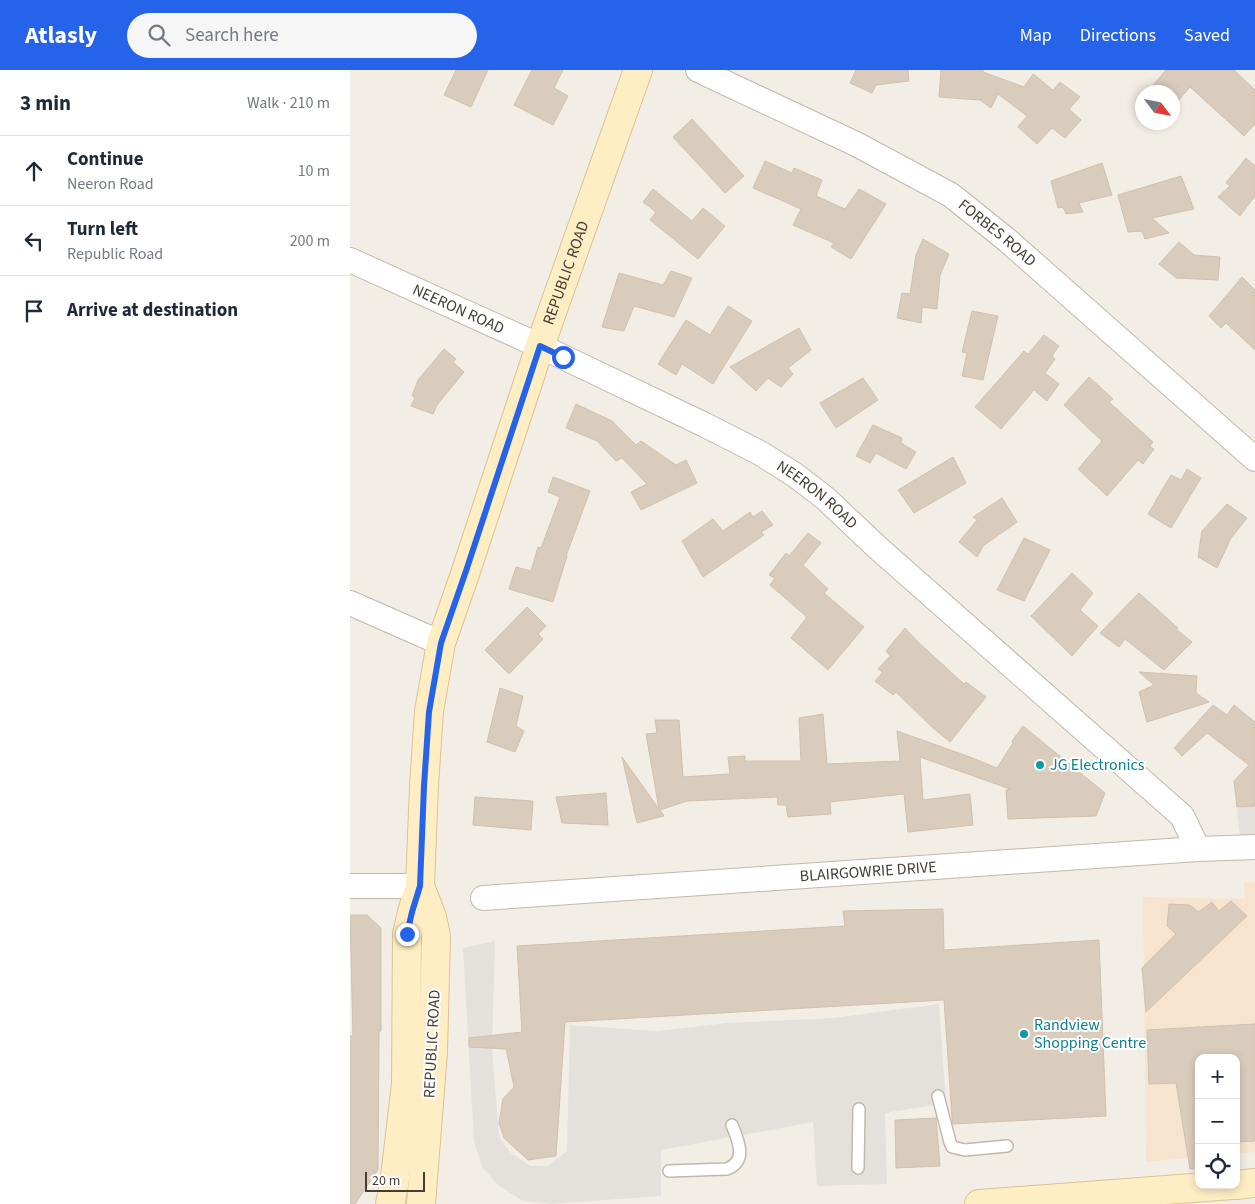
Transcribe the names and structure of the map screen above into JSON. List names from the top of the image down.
{
  "streets": {
    "main road": ["REPUBLIC ROAD"],
    "street": ["FORBES ROAD", "NEERON ROAD", "BLAIRGOWRIE DRIVE"]
  },
  "crossings": [
    ["REPUBLIC ROAD", "NEERON ROAD"],
    ["NEERON ROAD", "BLAIRGOWRIE DRIVE"]
  ],
  "places": ["JG Electronics", "Randview Shopping Centre"],
  "scale_bar": "20 m",
  "north": "bottom right",
  "page": {
    "header": "Atlasly",
    "search": "Search here",
    "nav": ["Map", "Directions", "Saved"],
    "heading": ["3 min", "Walk · 210 m"],
    "list": [
      ["Continue", "Neeron Road", "10 m"],
      ["Turn left", "Republic Road", "200 m"],
      "Arrive at destination"
    ],
    "map_buttons": ["+", "−"],
    "scale": "20 m"
  }
}
